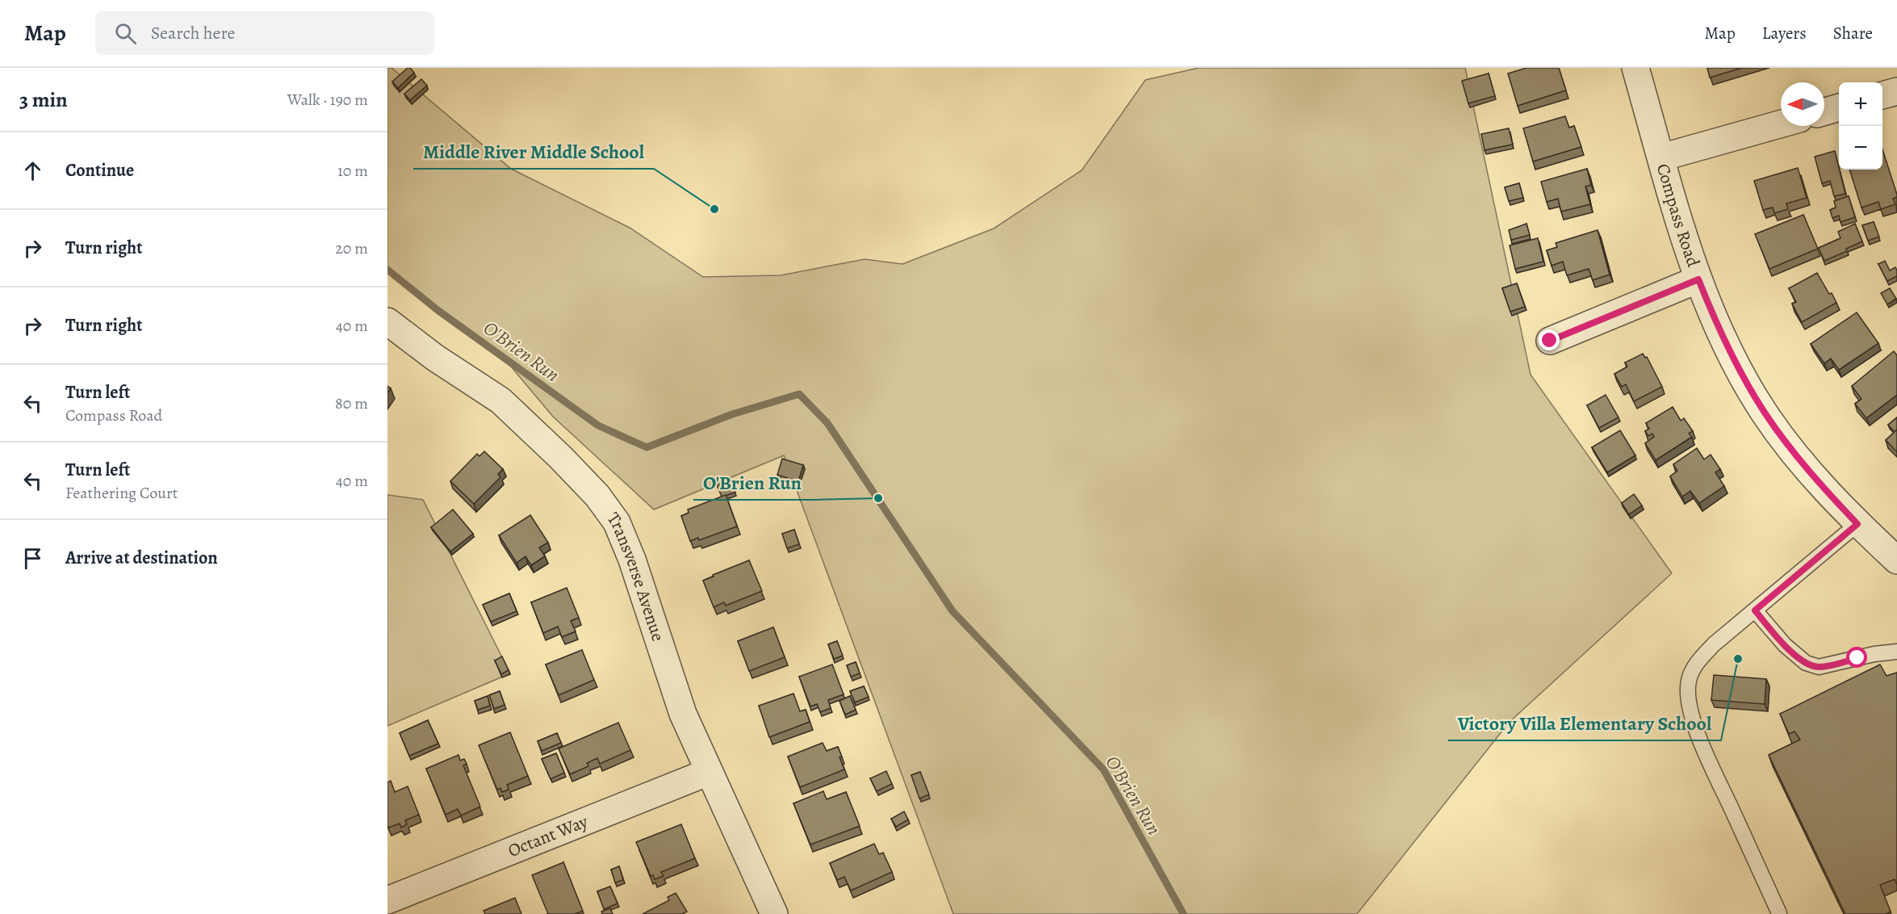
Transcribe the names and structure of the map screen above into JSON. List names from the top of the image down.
{
  "streets": {
    "street": ["Compass Road", "Transverse Avenue", "Octant Way"]
  },
  "crossings": [
    ["Transverse Avenue", "Octant Way"]
  ],
  "water": ["O'Brien Run"],
  "places": ["Middle River Middle School", "O'Brien Run", "Victory Villa Elementary School"],
  "north": "left",
  "page": {
    "header": "Map",
    "search": "Search here",
    "nav": ["Map", "Layers", "Share"],
    "heading": ["3 min", "Walk · 190 m"],
    "map_buttons": ["+", "−"],
    "list": [
      ["Continue", "10 m"],
      ["Turn right", "20 m"],
      ["Turn right", "40 m"],
      ["Turn left", "Compass Road", "80 m"],
      ["Turn left", "Feathering Court", "40 m"],
      "Arrive at destination"
    ]
  }
}
